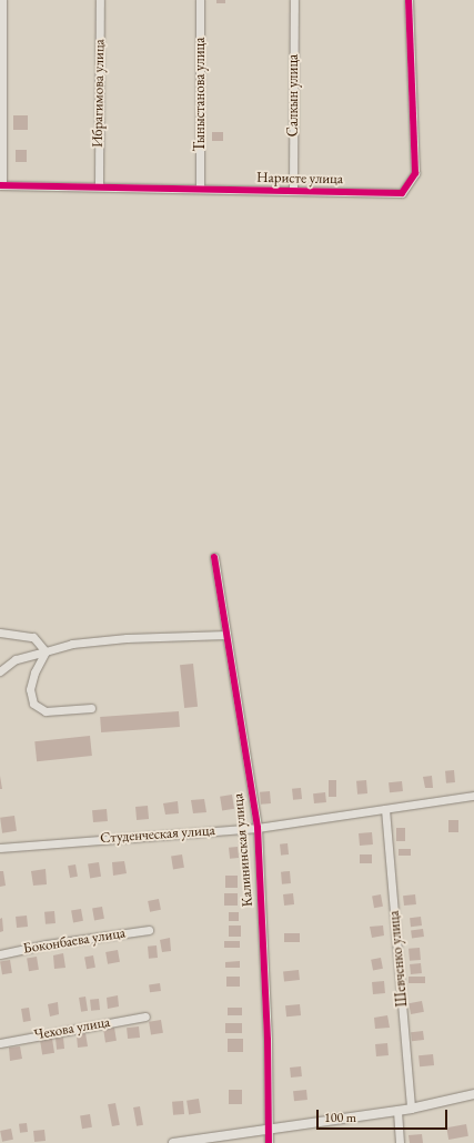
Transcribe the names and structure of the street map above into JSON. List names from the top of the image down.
{
  "streets": {
    "street": [
      "Ибрагимова улица",
      "Тыныстанова улица",
      "Салкын улица",
      "Наристе улица",
      "Студенческая улица",
      "Калининская улица",
      "Боконбаева улица",
      "Шевченко улица",
      "Чехова улица"
    ]
  },
  "crossings": [
    ["Ибрагимова улица", "Наристе улица"],
    ["Тыныстанова улица", "Наристе улица"],
    ["Салкын улица", "Наристе улица"],
    ["Студенческая улица", "Калининская улица"],
    ["Студенческая улица", "Шевченко улица"]
  ],
  "scale_bar": "100 m"
}
